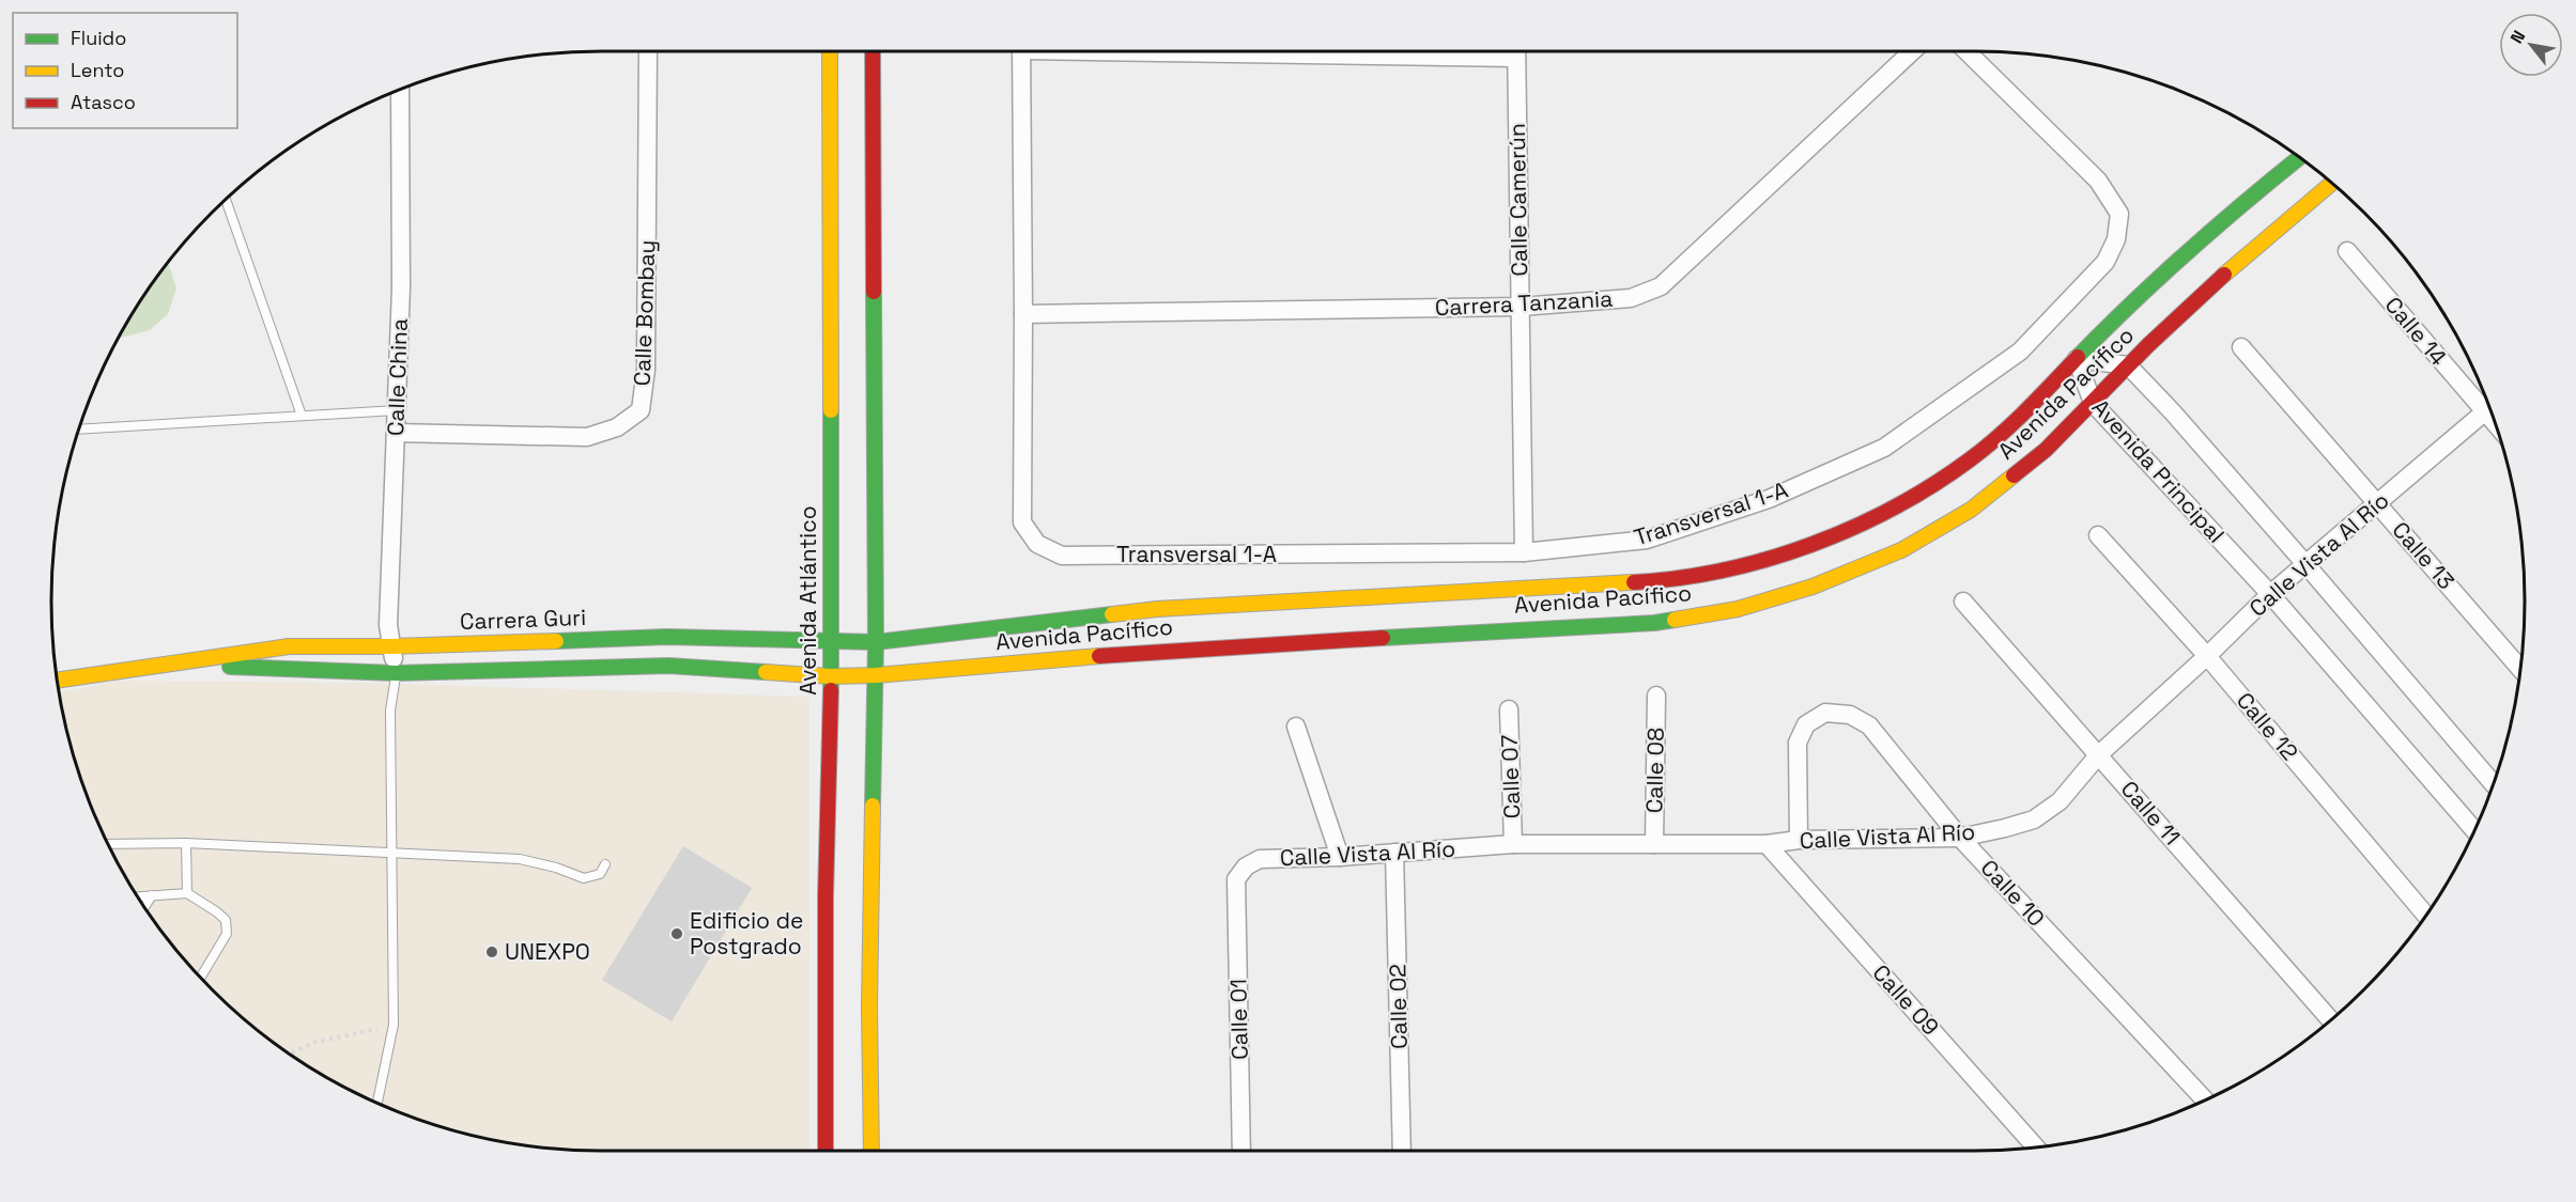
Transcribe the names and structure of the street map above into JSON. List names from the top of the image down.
{
  "streets": {
    "street": [
      "Calle Camerún",
      "Carrera Tanzania",
      "Calle Bombay",
      "Calle 14",
      "Calle China",
      "Avenida Pacífico",
      "Avenida Principal",
      "Transversal 1-A",
      "Calle Vista Al Río",
      "Calle 13",
      "Avenida Atlántico",
      "Carrera Guri",
      "Calle 12",
      "Calle 08",
      "Calle 07",
      "Calle 11",
      "Calle 10",
      "Calle 09",
      "Calle 02",
      "Calle 01"
    ]
  },
  "crossings": [
    ["Calle Camerún", "Carrera Tanzania"],
    ["Calle Camerún", "Transversal 1-A"],
    ["Carrera Tanzania", "Transversal 1-A"],
    ["Calle Bombay", "Calle China"],
    ["Calle China", "Carrera Guri"],
    ["Avenida Pacífico", "Avenida Principal"],
    ["Avenida Pacífico", "Carrera Guri"],
    ["Avenida Principal", "Calle Vista Al Río"],
    ["Calle Vista Al Río", "Calle 13"],
    ["Calle Vista Al Río", "Calle 12"],
    ["Calle Vista Al Río", "Calle 08"],
    ["Calle Vista Al Río", "Calle 07"],
    ["Calle Vista Al Río", "Calle 11"],
    ["Calle Vista Al Río", "Calle 10"],
    ["Calle Vista Al Río", "Calle 09"],
    ["Calle Vista Al Río", "Calle 02"],
    ["Calle Vista Al Río", "Calle 01"],
    ["Avenida Atlántico", "Carrera Guri"]
  ],
  "places": ["Edificio de Postgrado", "UNEXPO"],
  "legend": ["Fluido", "Lento", "Atasco"],
  "north": "top left"
}
